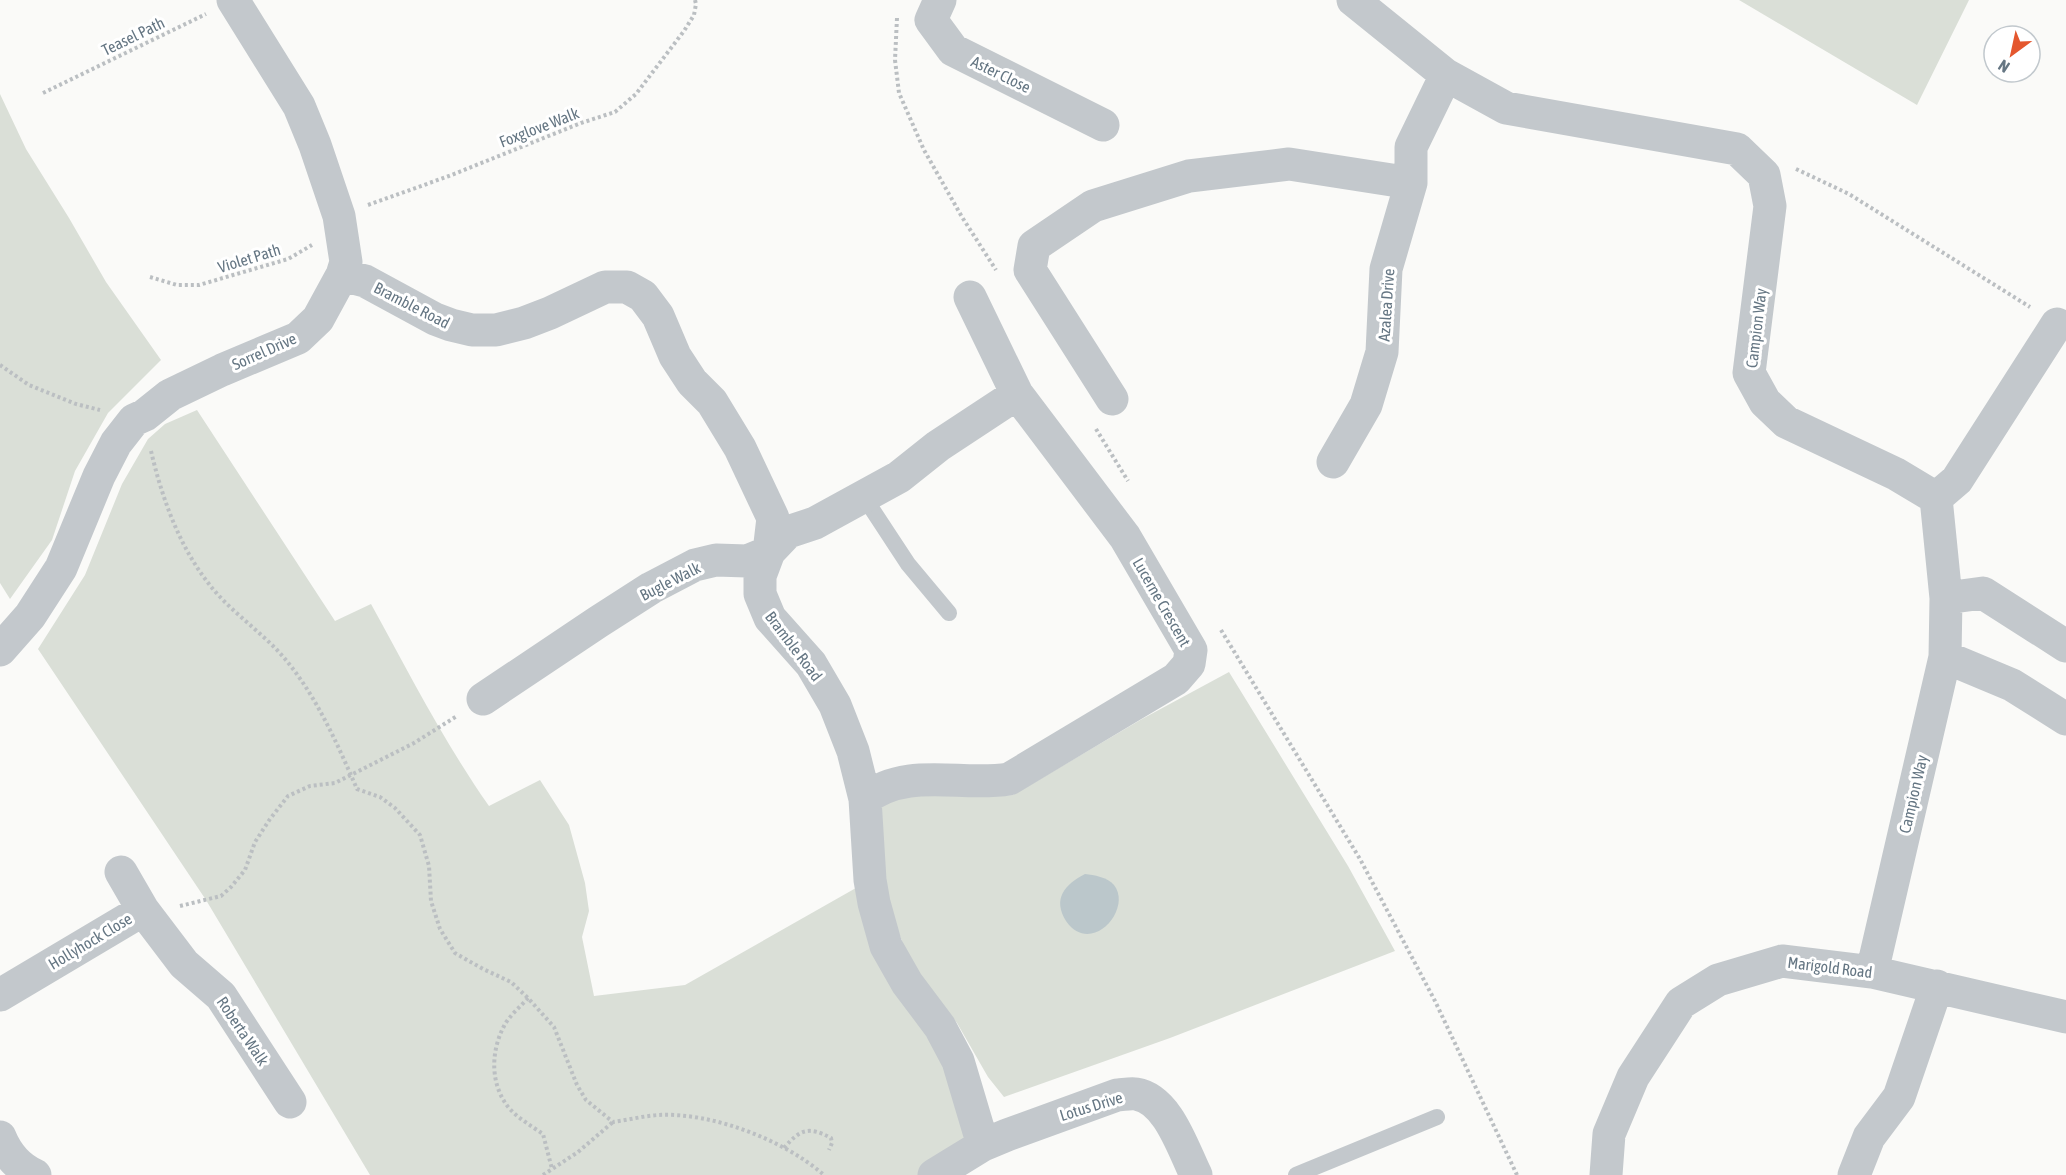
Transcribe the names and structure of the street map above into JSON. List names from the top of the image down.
{
  "streets": {
    "street": [
      "Aster Close",
      "Bramble Road",
      "Azalea Drive",
      "Campion Way",
      "Sorrel Drive",
      "Bugle Walk",
      "Lucerne Crescent",
      "Hollyhock Close",
      "Marigold Road",
      "Roberta Walk",
      "Lotus Drive"
    ],
    "path": ["Teasel Path", "Foxglove Walk", "Violet Path"]
  },
  "crossings": [
    ["Teasel Path", "Sorrel Drive"],
    ["Foxglove Walk", "Violet Path"],
    ["Foxglove Walk", "Sorrel Drive"],
    ["Violet Path", "Sorrel Drive"],
    ["Bramble Road", "Sorrel Drive"],
    ["Bramble Road", "Bugle Walk"],
    ["Bramble Road", "Lucerne Crescent"],
    ["Bramble Road", "Lotus Drive"],
    ["Campion Way", "Marigold Road"],
    ["Bugle Walk", "Lucerne Crescent"],
    ["Hollyhock Close", "Roberta Walk"]
  ],
  "north": "bottom left"
}
